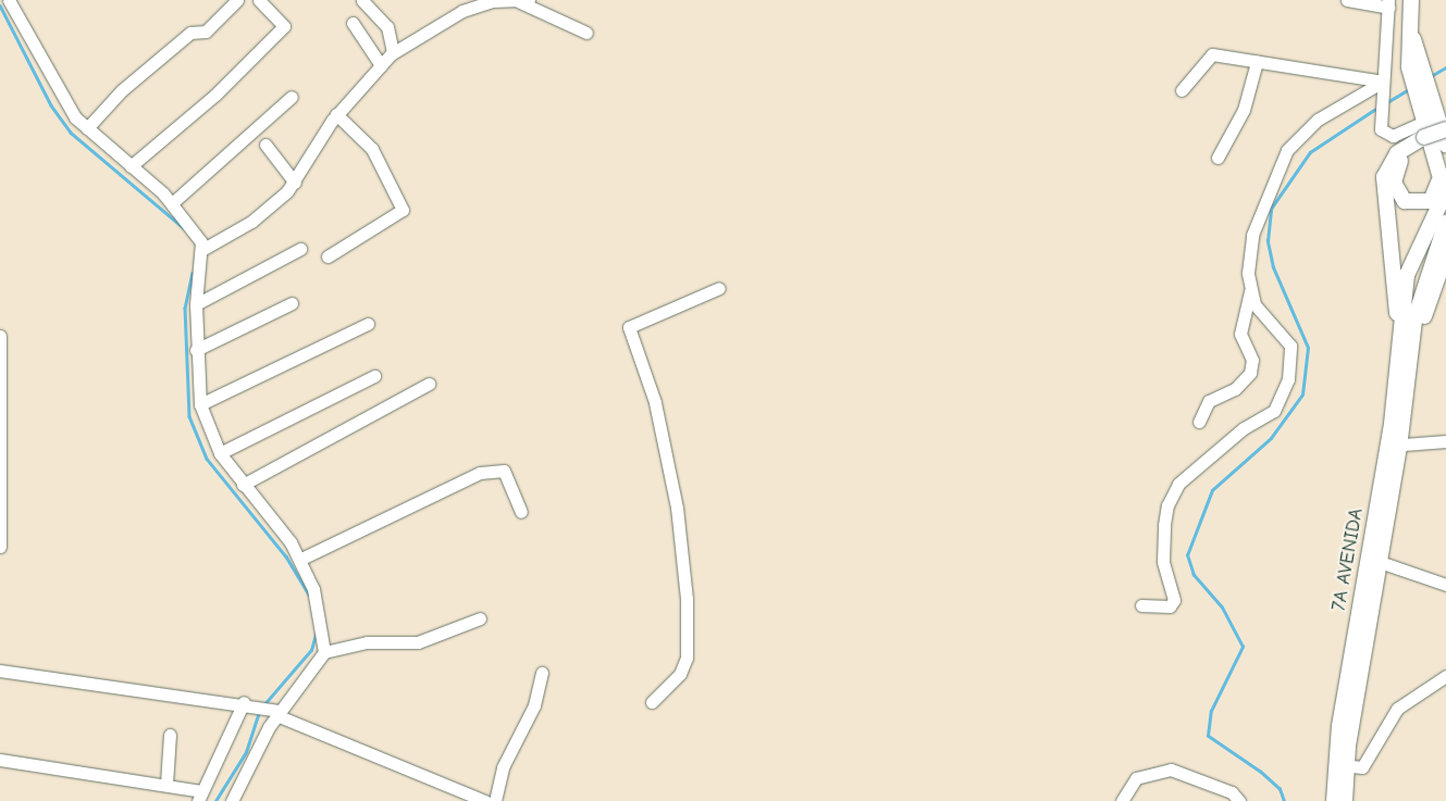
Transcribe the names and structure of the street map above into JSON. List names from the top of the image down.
{
  "streets": {
    "main road": ["7A AVENIDA"]
  }
}
